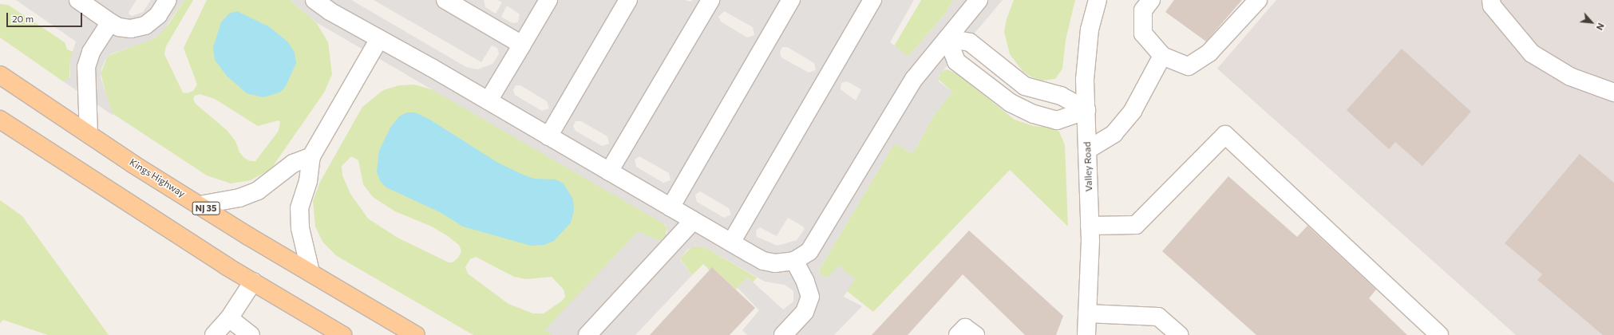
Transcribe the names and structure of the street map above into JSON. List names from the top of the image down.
{
  "streets": {
    "main road": ["Kings Highway", "NJ 35"],
    "street": ["Valley Road"]
  },
  "scale_bar": "20 m",
  "north": "bottom right"
}
